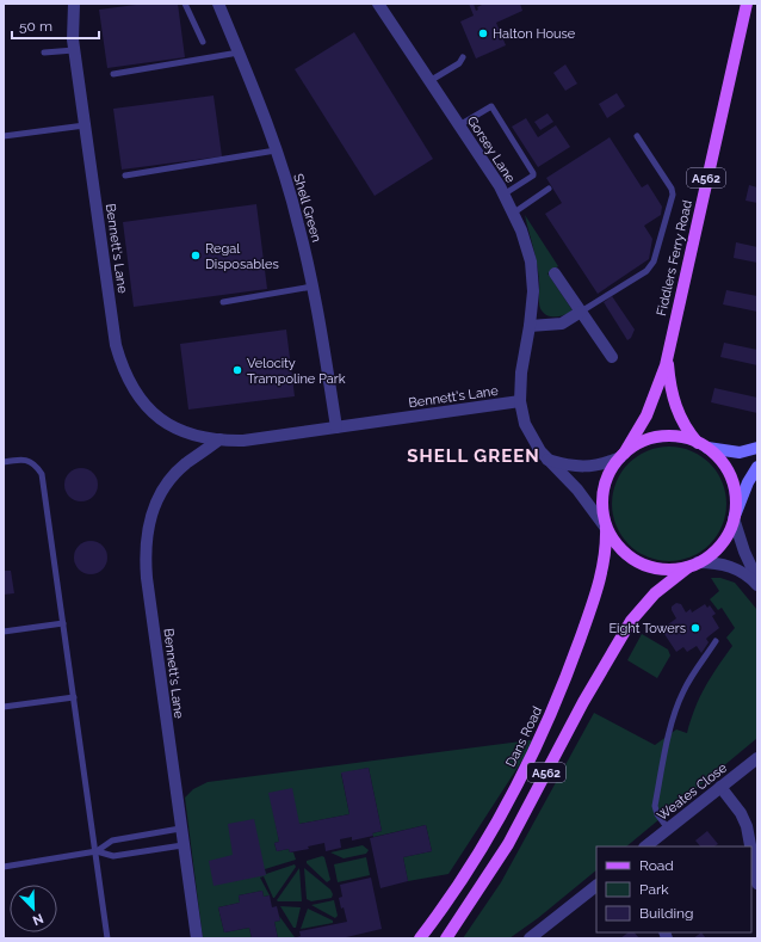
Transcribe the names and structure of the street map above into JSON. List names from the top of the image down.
{
  "streets": {
    "main road": ["A562", "Fiddlers Ferry Road", "Dans Road"],
    "street": [
      "Gorsey Lane",
      "Shell Green",
      "Bennett's Lane",
      "Weates Close"
    ]
  },
  "crossings": [
    ["Gorsey Lane", "A562"],
    ["Gorsey Lane", "Bennett's Lane"],
    ["Gorsey Lane", "Fiddlers Ferry Road"],
    ["Gorsey Lane", "Dans Road"],
    ["A562", "Fiddlers Ferry Road"],
    ["A562", "Dans Road"],
    ["Shell Green", "Bennett's Lane"],
    ["Fiddlers Ferry Road", "Dans Road"]
  ],
  "districts": ["SHELL GREEN"],
  "places": [
    "Halton House",
    "Regal Disposables",
    "Velocity Trampoline Park",
    "Eight Towers"
  ],
  "legend": ["Road", "Park", "Building"],
  "scale_bar": "50 m",
  "north": "bottom right"
}
